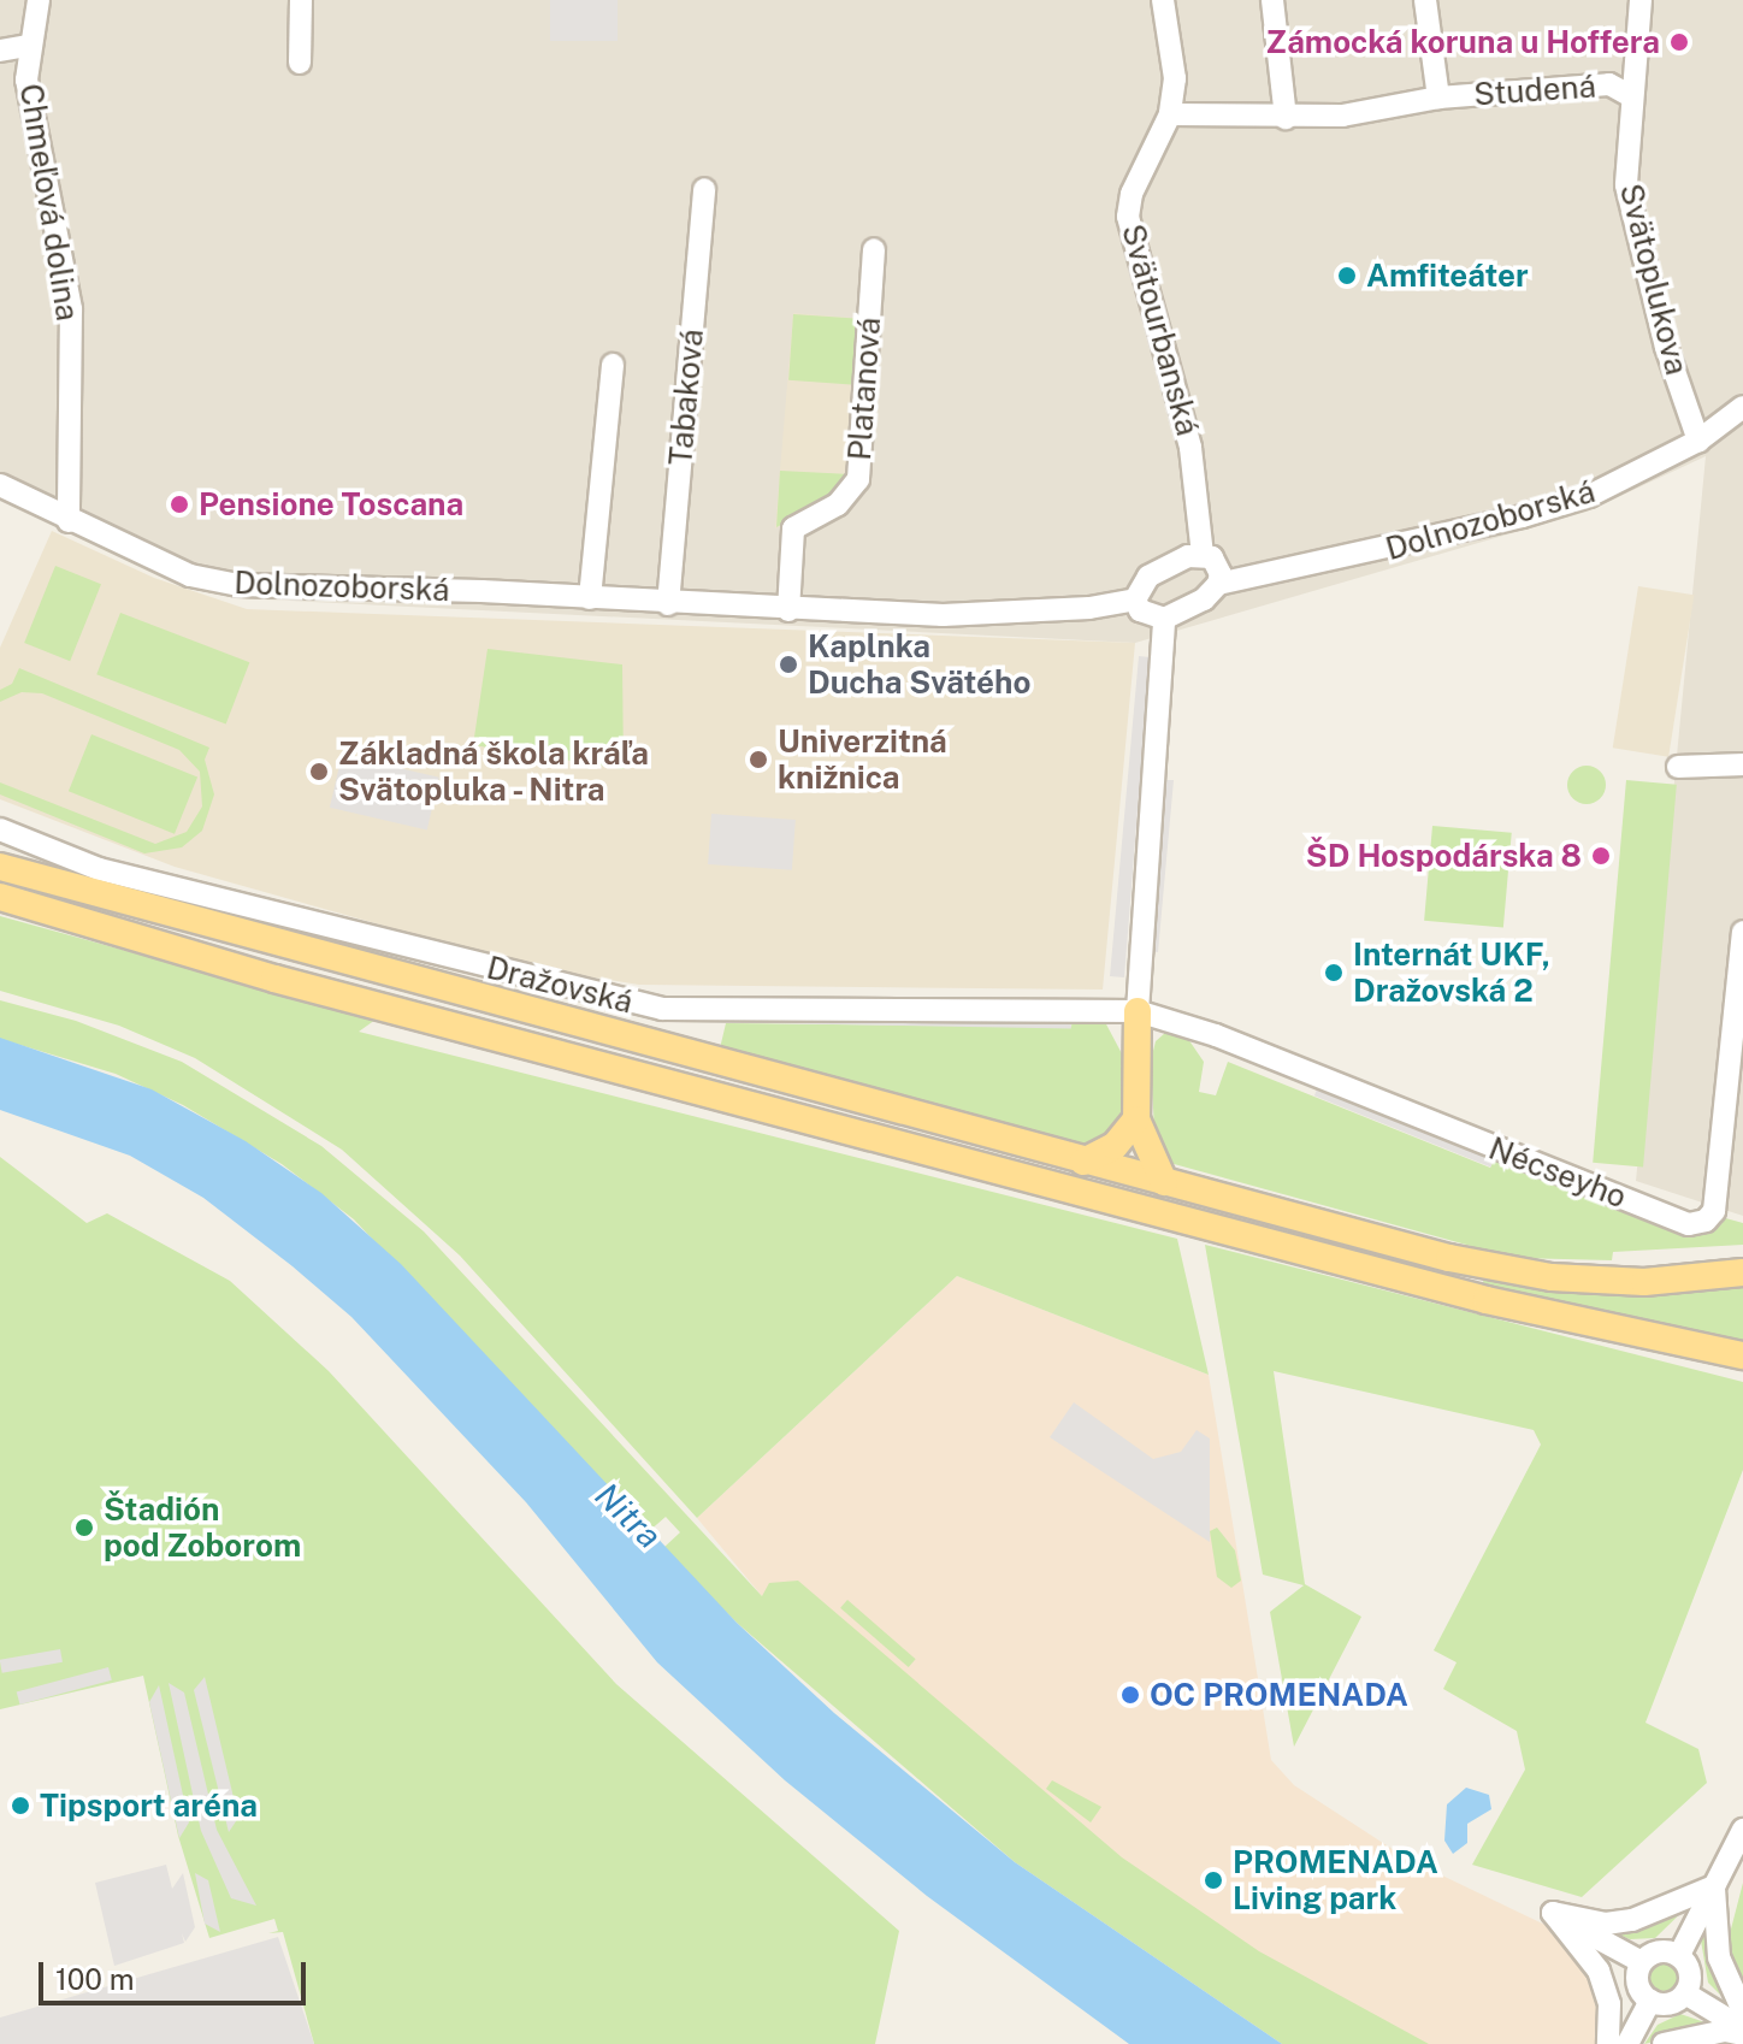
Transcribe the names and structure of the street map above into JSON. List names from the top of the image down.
{
  "streets": {
    "street": [
      "Studená",
      "Chmeľová dolina",
      "Svätoplukova",
      "Svätourbanská",
      "Platanová",
      "Tabaková",
      "Dolnozoborská",
      "Dražovská",
      "Nécseyho"
    ]
  },
  "crossings": [
    ["Studená", "Svätoplukova"],
    ["Studená", "Svätourbanská"],
    ["Chmeľová dolina", "Dolnozoborská"],
    ["Svätoplukova", "Dolnozoborská"],
    ["Platanová", "Dolnozoborská"],
    ["Tabaková", "Dolnozoborská"],
    ["Dražovská", "Nécseyho"]
  ],
  "water": ["Nitra"],
  "places": [
    "Zámocká koruna u Hoffera",
    "Amfiteáter",
    "Pensione Toscana",
    "Kaplnka Ducha Svätého",
    "Univerzitná knižnica",
    "Základná škola kráľa Svätopluka - Nitra",
    "ŠD Hospodárska 8",
    "Internát UKF, Dražovská 2",
    "Štadión pod Zoborom",
    "OC PROMENADA",
    "Tipsport aréna",
    "PROMENADA Living park"
  ],
  "scale_bar": "100 m"
}
